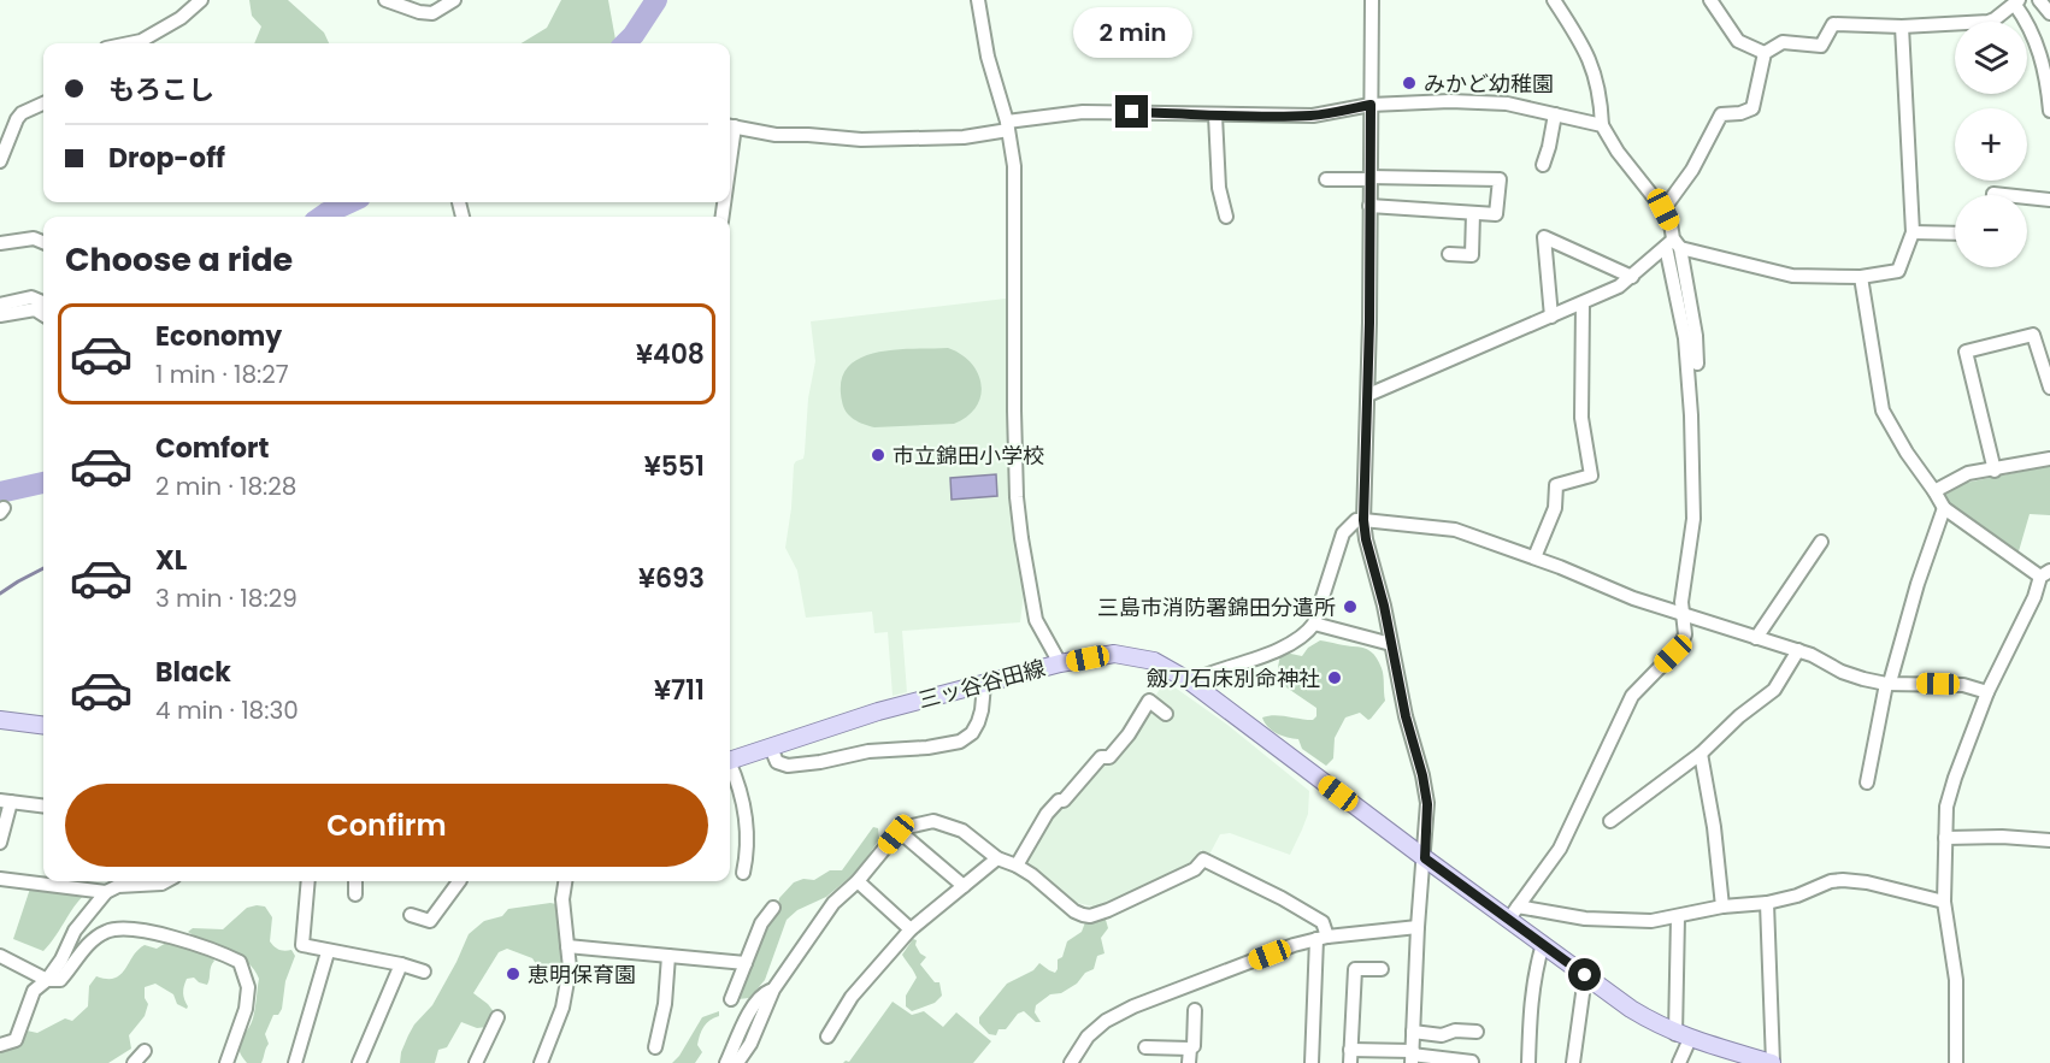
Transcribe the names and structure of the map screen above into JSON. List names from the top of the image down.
{
  "streets": {
    "main road": ["三ッ谷谷田線"]
  },
  "places": [
    "みかど幼稚園",
    "市立錦田小学校",
    "三島市消防署錦田分遣所",
    "劔刀石床別命神社",
    "恵明保育園"
  ],
  "page": {
    "bubble": "2 min",
    "map_buttons": ["+", "−"],
    "banner": ["もろこし", "Drop-off"],
    "heading": "Choose a ride",
    "list": [
      {
        "name": "Economy",
        "note": "1 min · 18:27",
        "value": "¥408"
      },
      {
        "name": "Comfort",
        "note": "2 min · 18:28",
        "value": "¥551"
      },
      {
        "name": "XL",
        "note": "3 min · 18:29",
        "value": "¥693"
      },
      {
        "name": "Black",
        "note": "4 min · 18:30",
        "value": "¥711"
      }
    ],
    "buttons": "Confirm"
  }
}
